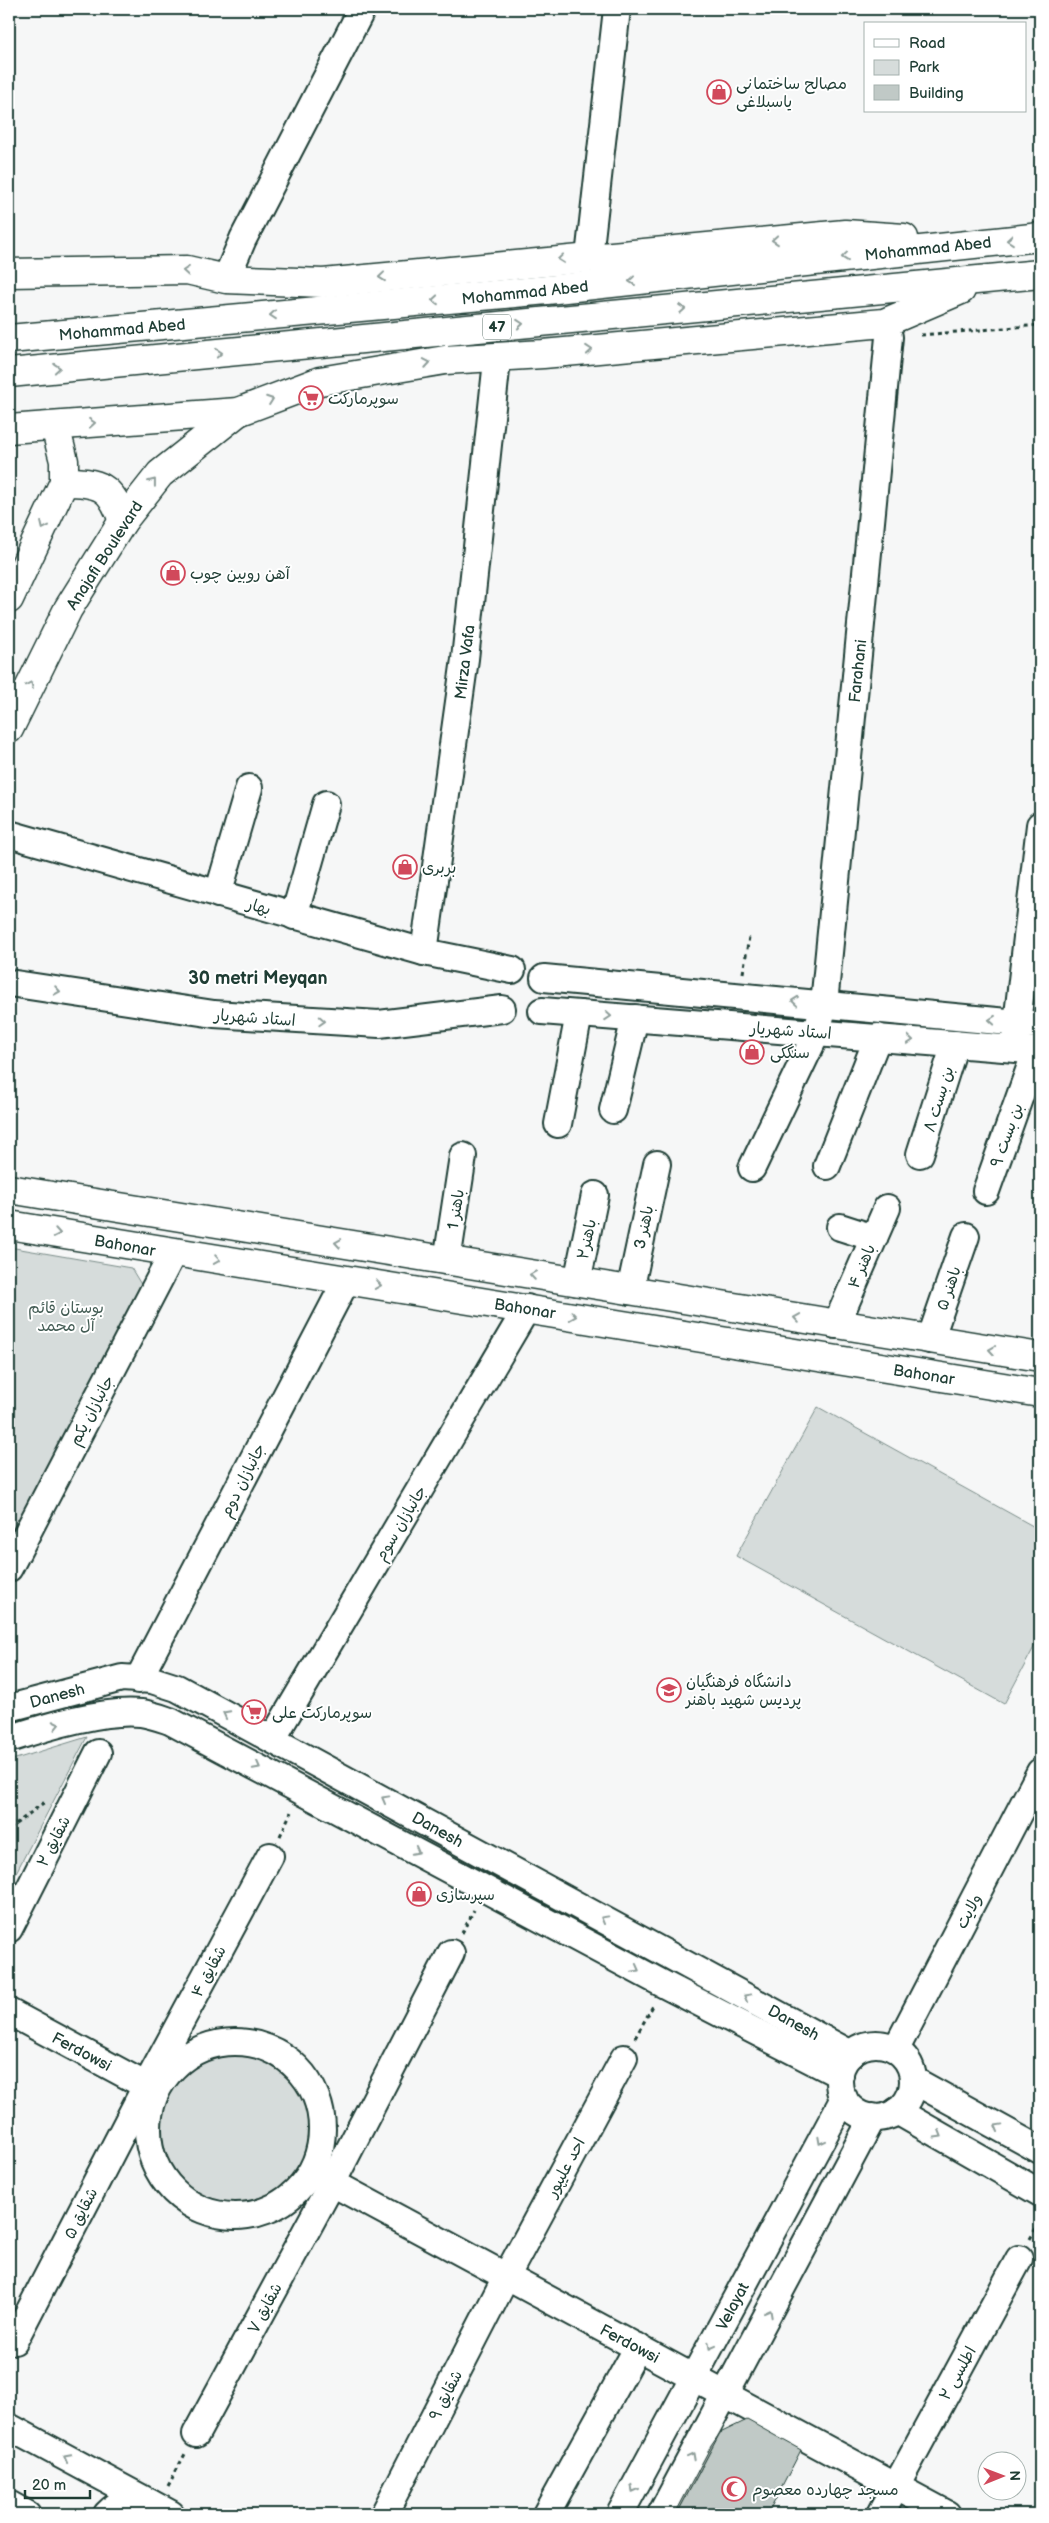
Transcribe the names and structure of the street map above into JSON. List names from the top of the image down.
{
  "streets": {
    "main road": [
      "Mohammad Abed",
      "47",
      "Anajafi Boulevard",
      "Bahonar"
    ],
    "street": [
      "Mirza Vafa",
      "Farahani",
      "بهار",
      "استاد شهریار",
      "بن بست ۸",
      "بن بست ۹",
      "باهنر 1",
      "باهنر 3",
      "باهنر۲",
      "باهنر ۴",
      "باهنر ۵",
      "جانبازان یکم",
      "جانبازان دوم",
      "جانبازان سوم",
      "Danesh",
      "شقایق ۲",
      "ولایت",
      "شقایق ۴",
      "Ferdowsi",
      "احد علیپور",
      "شقایق ۵",
      "Velayat",
      "شقایق ۷",
      "اطلسی ۲",
      "شقایق ۹"
    ]
  },
  "crossings": [
    ["Mirza Vafa", "بهار"],
    ["Farahani", "استاد شهریار"],
    ["بهار", "استاد شهریار"],
    ["استاد شهریار", "بن بست ۸"],
    ["استاد شهریار", "بن بست ۹"],
    ["باهنر 1", "Bahonar"],
    ["باهنر 3", "Bahonar"],
    ["باهنر۲", "Bahonar"],
    ["Bahonar", "باهنر ۴"],
    ["Bahonar", "باهنر ۵"],
    ["Bahonar", "جانبازان یکم"],
    ["Bahonar", "جانبازان دوم"],
    ["Bahonar", "جانبازان سوم"],
    ["جانبازان دوم", "Danesh"],
    ["جانبازان سوم", "Danesh"],
    ["Danesh", "ولایت"],
    ["Danesh", "Velayat"],
    ["ولایت", "Velayat"],
    ["شقایق ۴", "Ferdowsi"],
    ["شقایق ۴", "شقایق ۵"],
    ["Ferdowsi", "احد علیپور"],
    ["Ferdowsi", "شقایق ۵"],
    ["Ferdowsi", "Velayat"],
    ["Ferdowsi", "شقایق ۷"],
    ["Ferdowsi", "اطلسی ۲"],
    ["Ferdowsi", "شقایق ۹"],
    ["احد علیپور", "شقایق ۹"]
  ],
  "districts": ["30 metri Meyqan"],
  "parks": ["بوستان قائم آل محمد"],
  "places": {
    "shop": [
      "مصالح ساختمانی یاسبلاغی",
      "آهن روبین چوب",
      "بربری",
      "سنگکی",
      "سپرسازی"
    ],
    "supermarket": ["سوپرمارکت", "سوپرمارکت علی"],
    "school or university": ["دانشگاه فرهنگیان پردیس شهید باهنر"],
    "mosque": ["مسجد چهارده معصوم"]
  },
  "legend": ["Road", "Park", "Building"],
  "scale_bar": "20 m",
  "north": "right"
}
